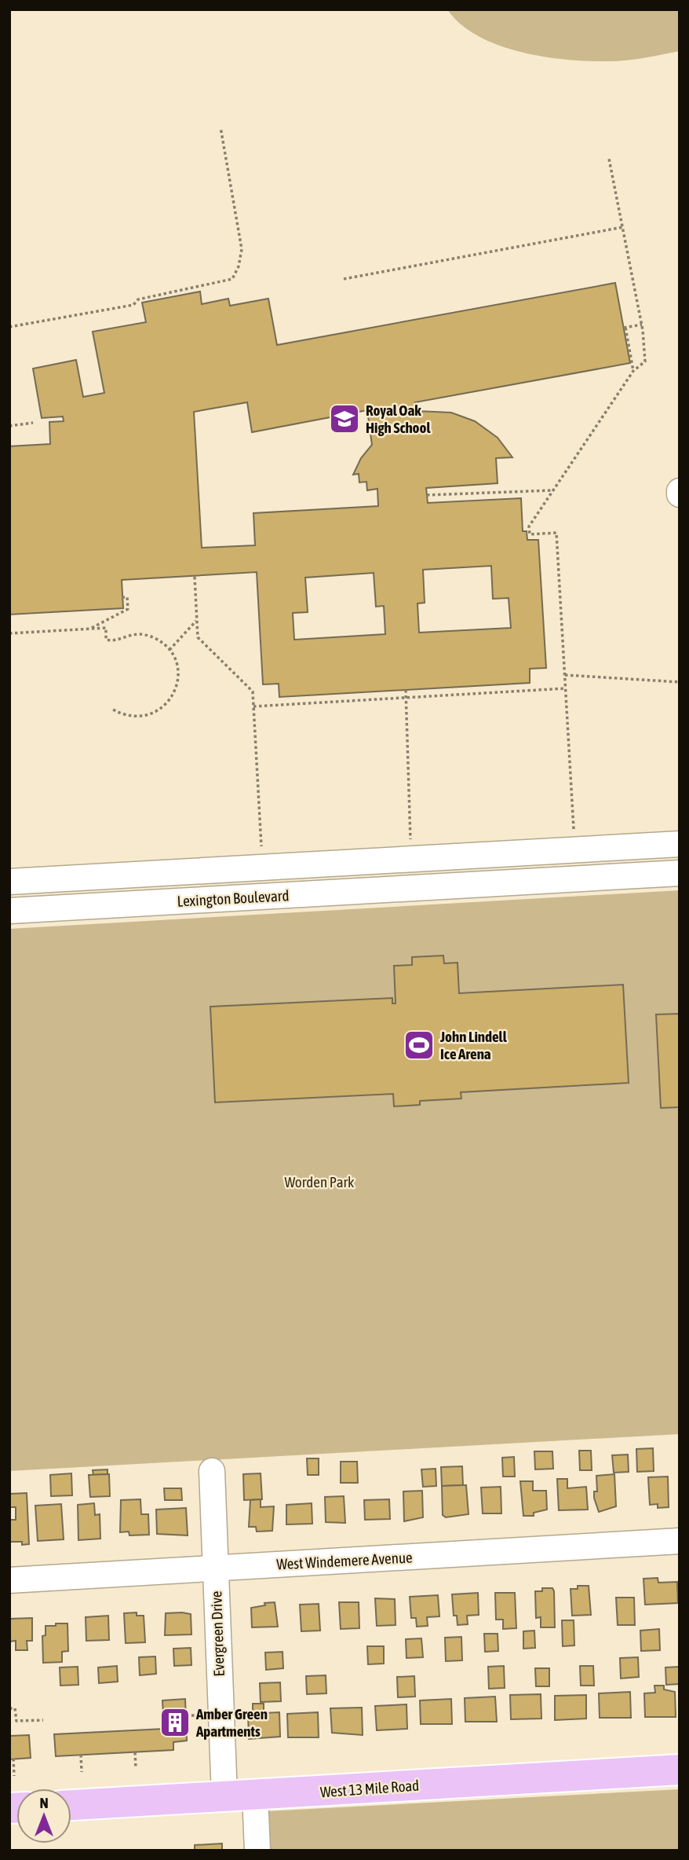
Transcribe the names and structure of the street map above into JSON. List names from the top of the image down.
{
  "streets": {
    "main road": ["West 13 Mile Road"],
    "street": ["Lexington Boulevard", "West Windemere Avenue", "Evergreen Drive"]
  },
  "crossings": [
    ["West Windemere Avenue", "Evergreen Drive"],
    ["Evergreen Drive", "West 13 Mile Road"]
  ],
  "parks": ["Worden Park"],
  "places": {
    "school or university": ["Royal Oak High School"],
    "sports": ["John Lindell Ice Arena"],
    "building": ["Amber Green Apartments"]
  },
  "north": "top"
}
